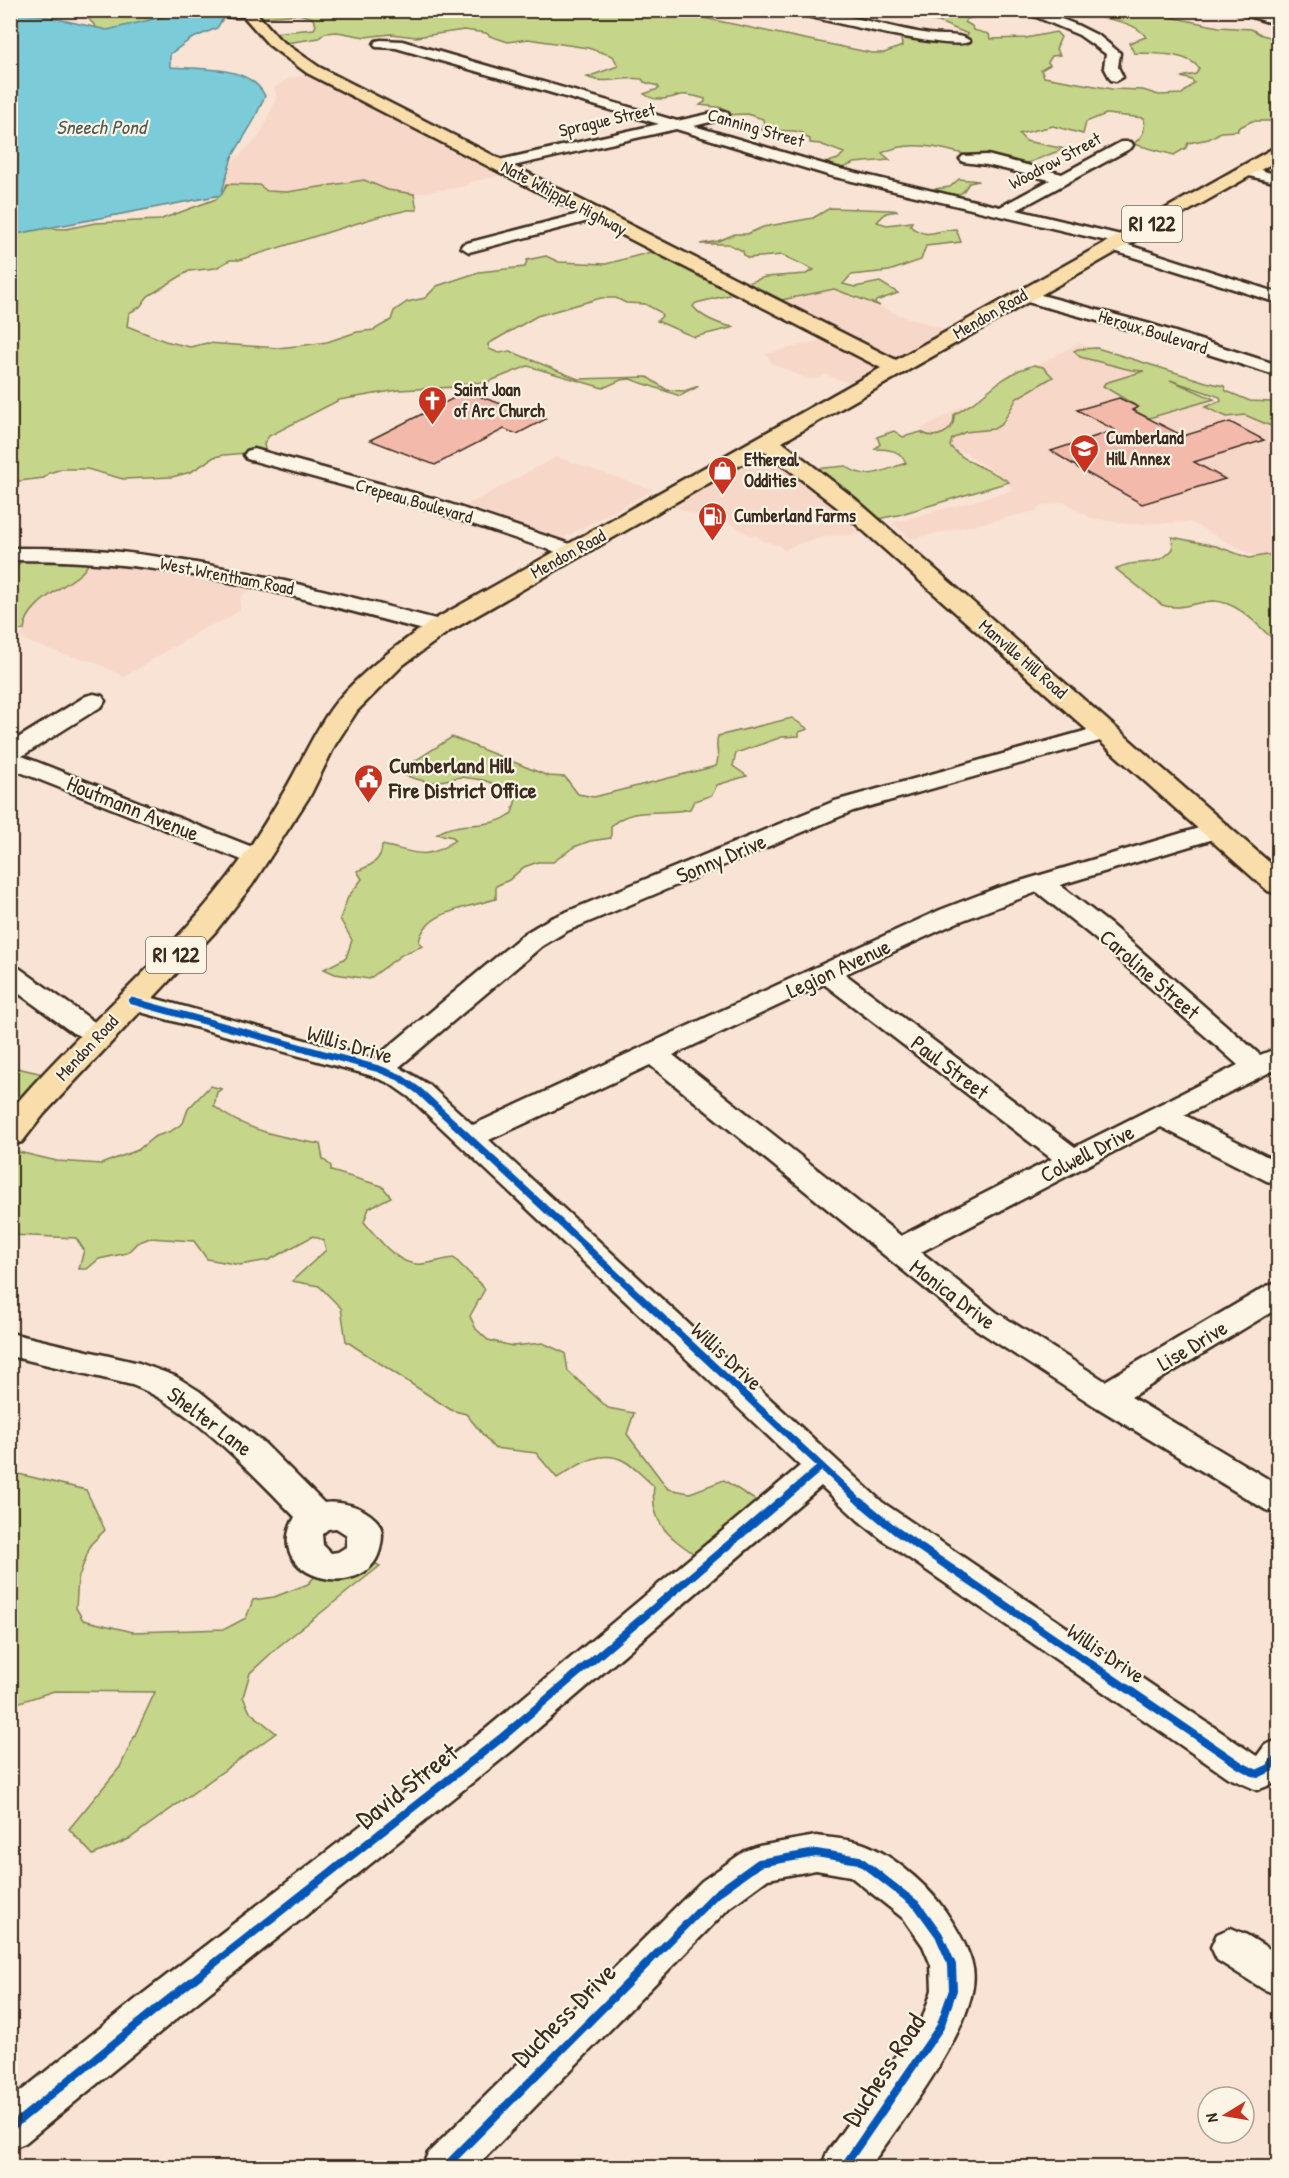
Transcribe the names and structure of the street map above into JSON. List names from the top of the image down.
{
  "streets": {
    "main road": [
      "Nate Whipple Highway",
      "RI 122",
      "Mendon Road",
      "Manville Hill Road"
    ],
    "street": [
      "Sprague Street",
      "Canning Street",
      "Woodrow Street",
      "Heroux Boulevard",
      "Crepeau Boulevard",
      "West Wrentham Road",
      "Houtmann Avenue",
      "Sonny Drive",
      "Legion Avenue",
      "Caroline Street",
      "Willis Drive",
      "Paul Street",
      "Colwell Drive",
      "Monica Drive",
      "Lise Drive",
      "Shelter Lane",
      "David Street",
      "Duchess Drive",
      "Duchess Road"
    ]
  },
  "crossings": [
    ["Sprague Street", "Canning Street"],
    ["Sprague Street", "Nate Whipple Highway"],
    ["Canning Street", "Woodrow Street"],
    ["Canning Street", "Mendon Road"],
    ["Nate Whipple Highway", "Mendon Road"],
    ["Mendon Road", "Heroux Boulevard"],
    ["Mendon Road", "Crepeau Boulevard"],
    ["Mendon Road", "West Wrentham Road"],
    ["Mendon Road", "Manville Hill Road"],
    ["Mendon Road", "Houtmann Avenue"],
    ["Mendon Road", "Willis Drive"],
    ["Manville Hill Road", "Sonny Drive"],
    ["Manville Hill Road", "Legion Avenue"],
    ["Sonny Drive", "Willis Drive"],
    ["Legion Avenue", "Caroline Street"],
    ["Legion Avenue", "Willis Drive"],
    ["Legion Avenue", "Paul Street"],
    ["Legion Avenue", "Monica Drive"],
    ["Caroline Street", "Colwell Drive"],
    ["Willis Drive", "David Street"],
    ["Paul Street", "Colwell Drive"],
    ["Colwell Drive", "Monica Drive"],
    ["Monica Drive", "Lise Drive"],
    ["Duchess Drive", "Duchess Road"]
  ],
  "water": ["Sneech Pond"],
  "places": {
    "church": ["Saint Joan of Arc Church"],
    "school or university": ["Cumberland Hill Annex"],
    "shop": ["Ethereal Oddities"],
    "fuel station": ["Cumberland Farms"],
    "public building": ["Cumberland Hill Fire District Office"]
  },
  "north": "left"
}
